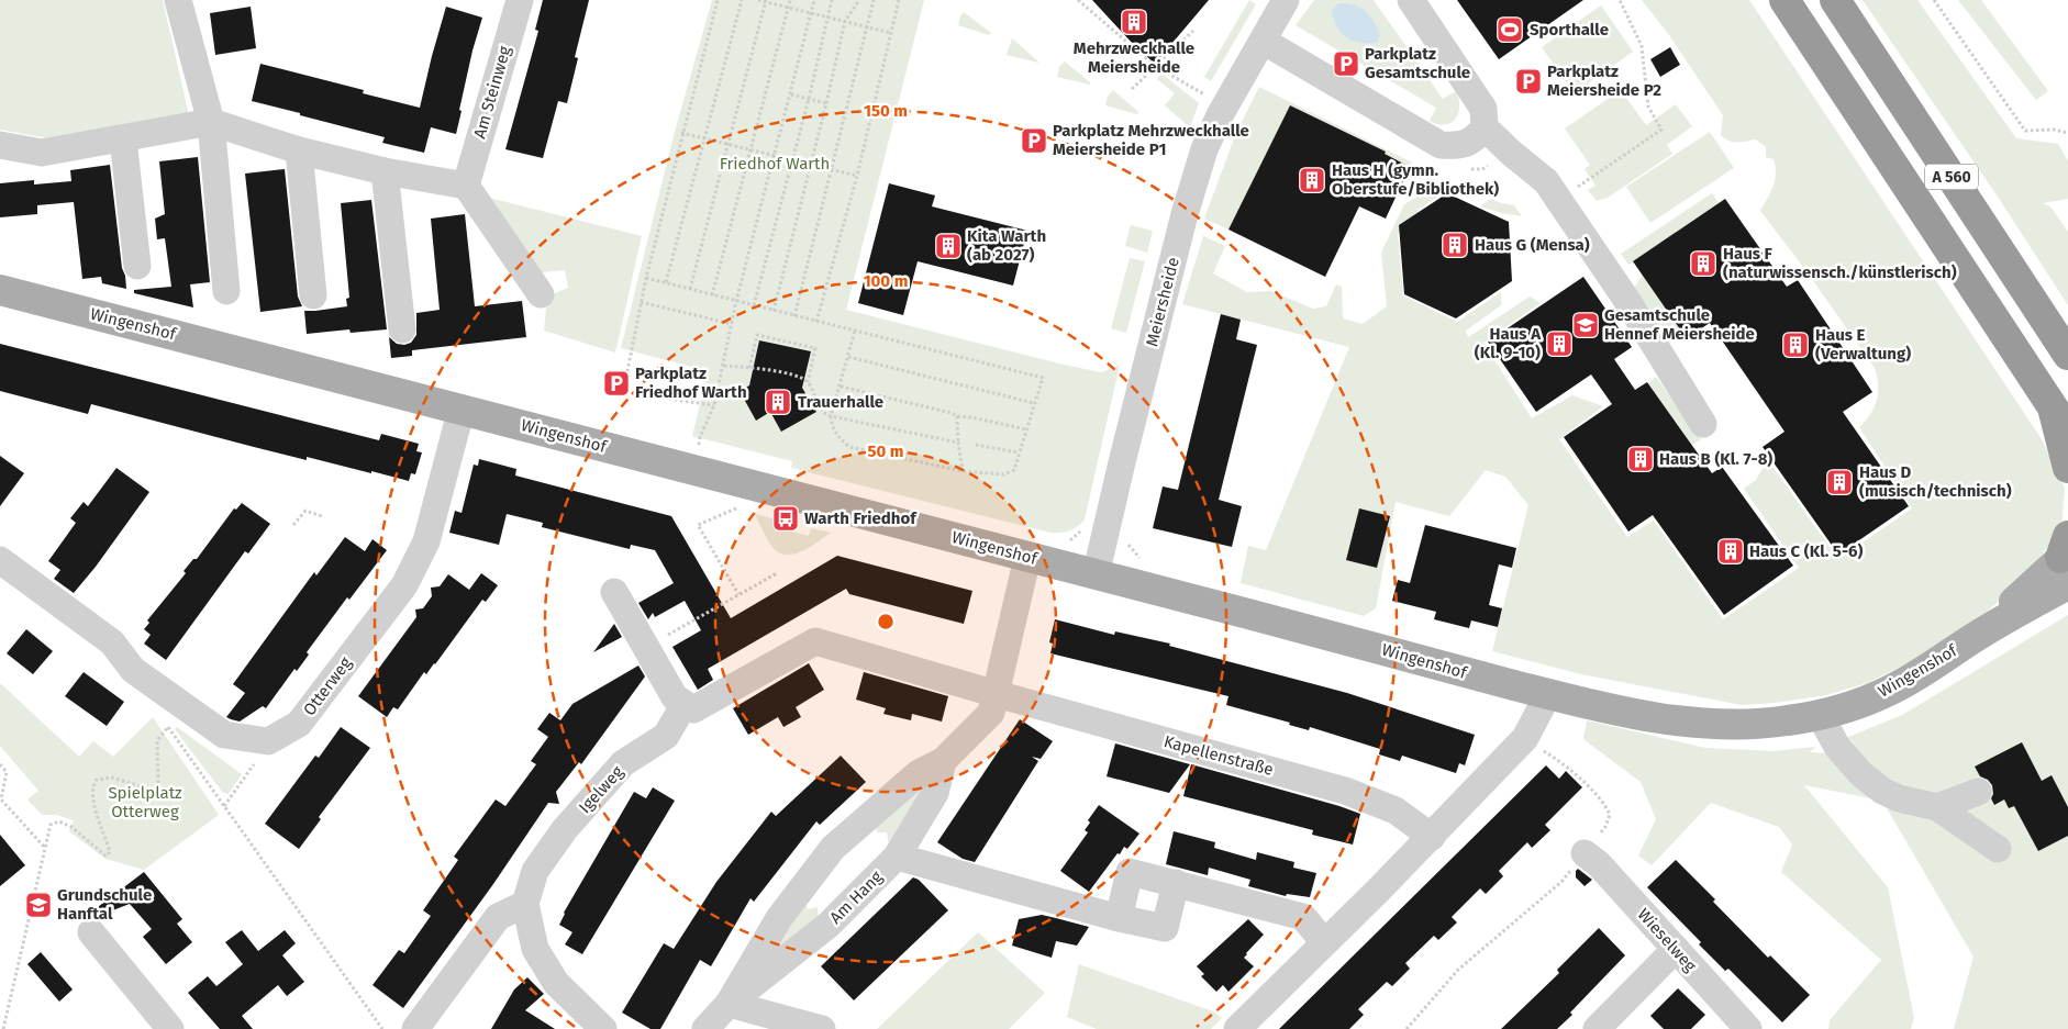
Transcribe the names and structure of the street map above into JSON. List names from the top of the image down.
{
  "streets": {
    "highway": ["A 560"],
    "main road": ["Wingenshof"],
    "street": [
      "Am Steinweg",
      "Meiersheide",
      "Otterweg",
      "Kapellenstraße",
      "Igelweg",
      "Am Hang",
      "Wieselweg"
    ]
  },
  "crossings": [
    ["Meiersheide", "Wingenshof"],
    ["Wingenshof", "Otterweg"],
    ["Wingenshof", "Am Hang"],
    ["Kapellenstraße", "Am Hang"]
  ],
  "parks": ["Friedhof Warth", "Spielplatz Otterweg"],
  "places": {
    "building": [
      "Mehrzweckhalle Meiersheide",
      "Haus H (gymn. Oberstufe/Bibliothek)",
      "Haus G (Mensa)",
      "Kita Warth (ab 2027)",
      "Haus F (naturwissensch./künstlerisch)",
      "Haus A (Kl. 9-10)",
      "Haus E (Verwaltung)",
      "Trauerhalle",
      "Haus B (Kl. 7-8)",
      "Haus D (musisch/technisch)",
      "Haus C (Kl. 5-6)"
    ],
    "sports": ["Sporthalle"],
    "parking": [
      "Parkplatz Gesamtschule",
      "Parkplatz Meiersheide P2",
      "Parkplatz Mehrzweckhalle Meiersheide P1",
      "Parkplatz Friedhof Warth"
    ],
    "school or university": ["Gesamtschule Hennef Meiersheide", "Grundschule Hanftal"],
    "bus stop": ["Warth Friedhof"]
  },
  "rings": ["150 m", "100 m", "50 m"]
}
